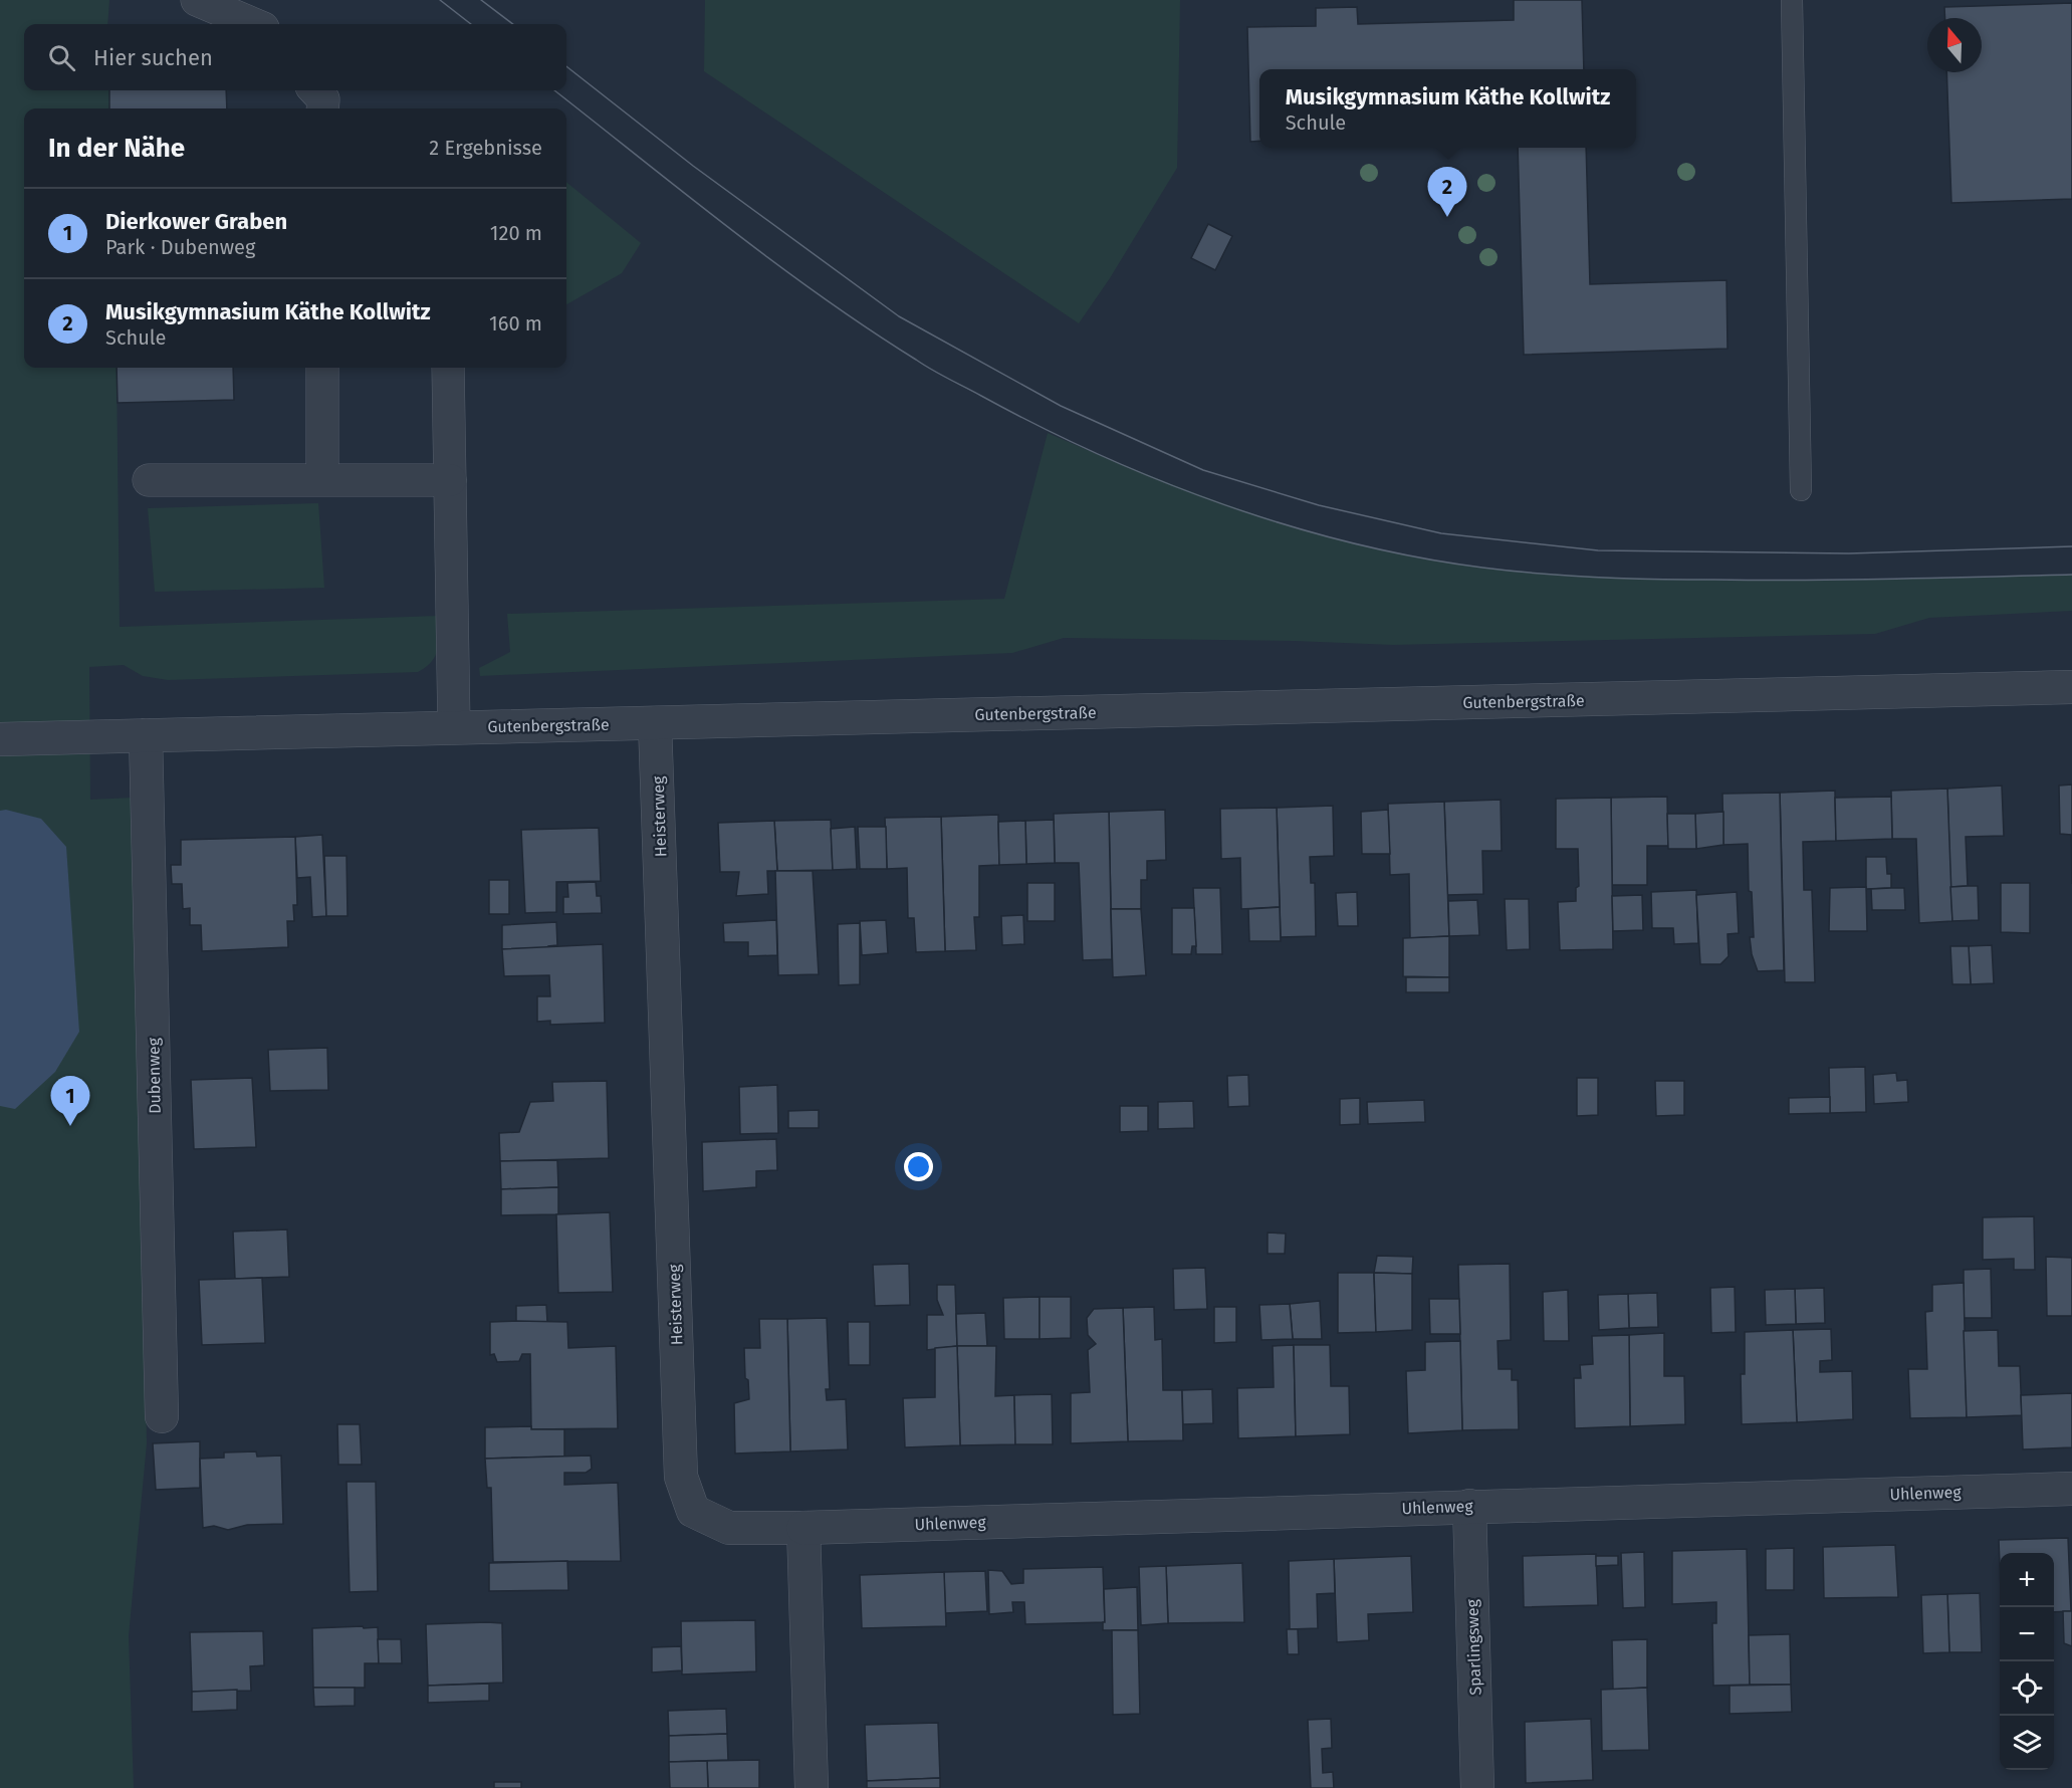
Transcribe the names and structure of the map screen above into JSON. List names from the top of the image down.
{
  "streets": {
    "street": [
      "Gutenbergstraße",
      "Heisterweg",
      "Dubenweg",
      "Uhlenweg",
      "Sparlingsweg"
    ]
  },
  "crossings": [
    ["Gutenbergstraße", "Heisterweg"],
    ["Gutenbergstraße", "Dubenweg"],
    ["Heisterweg", "Uhlenweg"],
    ["Uhlenweg", "Sparlingsweg"]
  ],
  "north": "top",
  "page": {
    "search": "Hier suchen",
    "popup": ["Musikgymnasium Käthe Kollwitz", "Schule"],
    "heading": ["In der Nähe", "2 Ergebnisse"],
    "pins": ["2", "1"],
    "list": [
      {
        "mark": "1",
        "name": "Dierkower Graben",
        "note": "Park · Dubenweg",
        "value": "120 m"
      },
      {
        "mark": "2",
        "name": "Musikgymnasium Käthe Kollwitz",
        "note": "Schule",
        "value": "160 m"
      }
    ],
    "map_buttons": ["+", "−"]
  }
}
